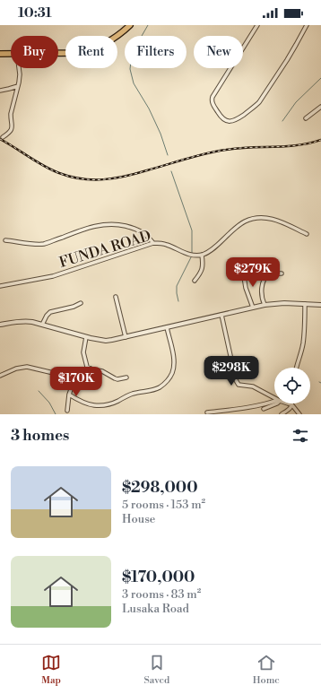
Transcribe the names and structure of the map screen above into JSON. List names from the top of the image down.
{
  "streets": {
    "street": ["FUNDA ROAD"]
  },
  "page": {
    "status": "10:31",
    "chip": [
      "Buy",
      "Rent",
      "Filters",
      "New"
    ],
    "price": ["$279K", "$298K", "$170K"],
    "heading": "3 homes",
    "list": [
      {
        "name": "$298,000",
        "note": "5 rooms · 153 m² · House"
      },
      {
        "name": "$170,000",
        "note": "3 rooms · 83 m² · Lusaka Road"
      }
    ],
    "tabs": ["Map", "Saved", "Home"]
  }
}
